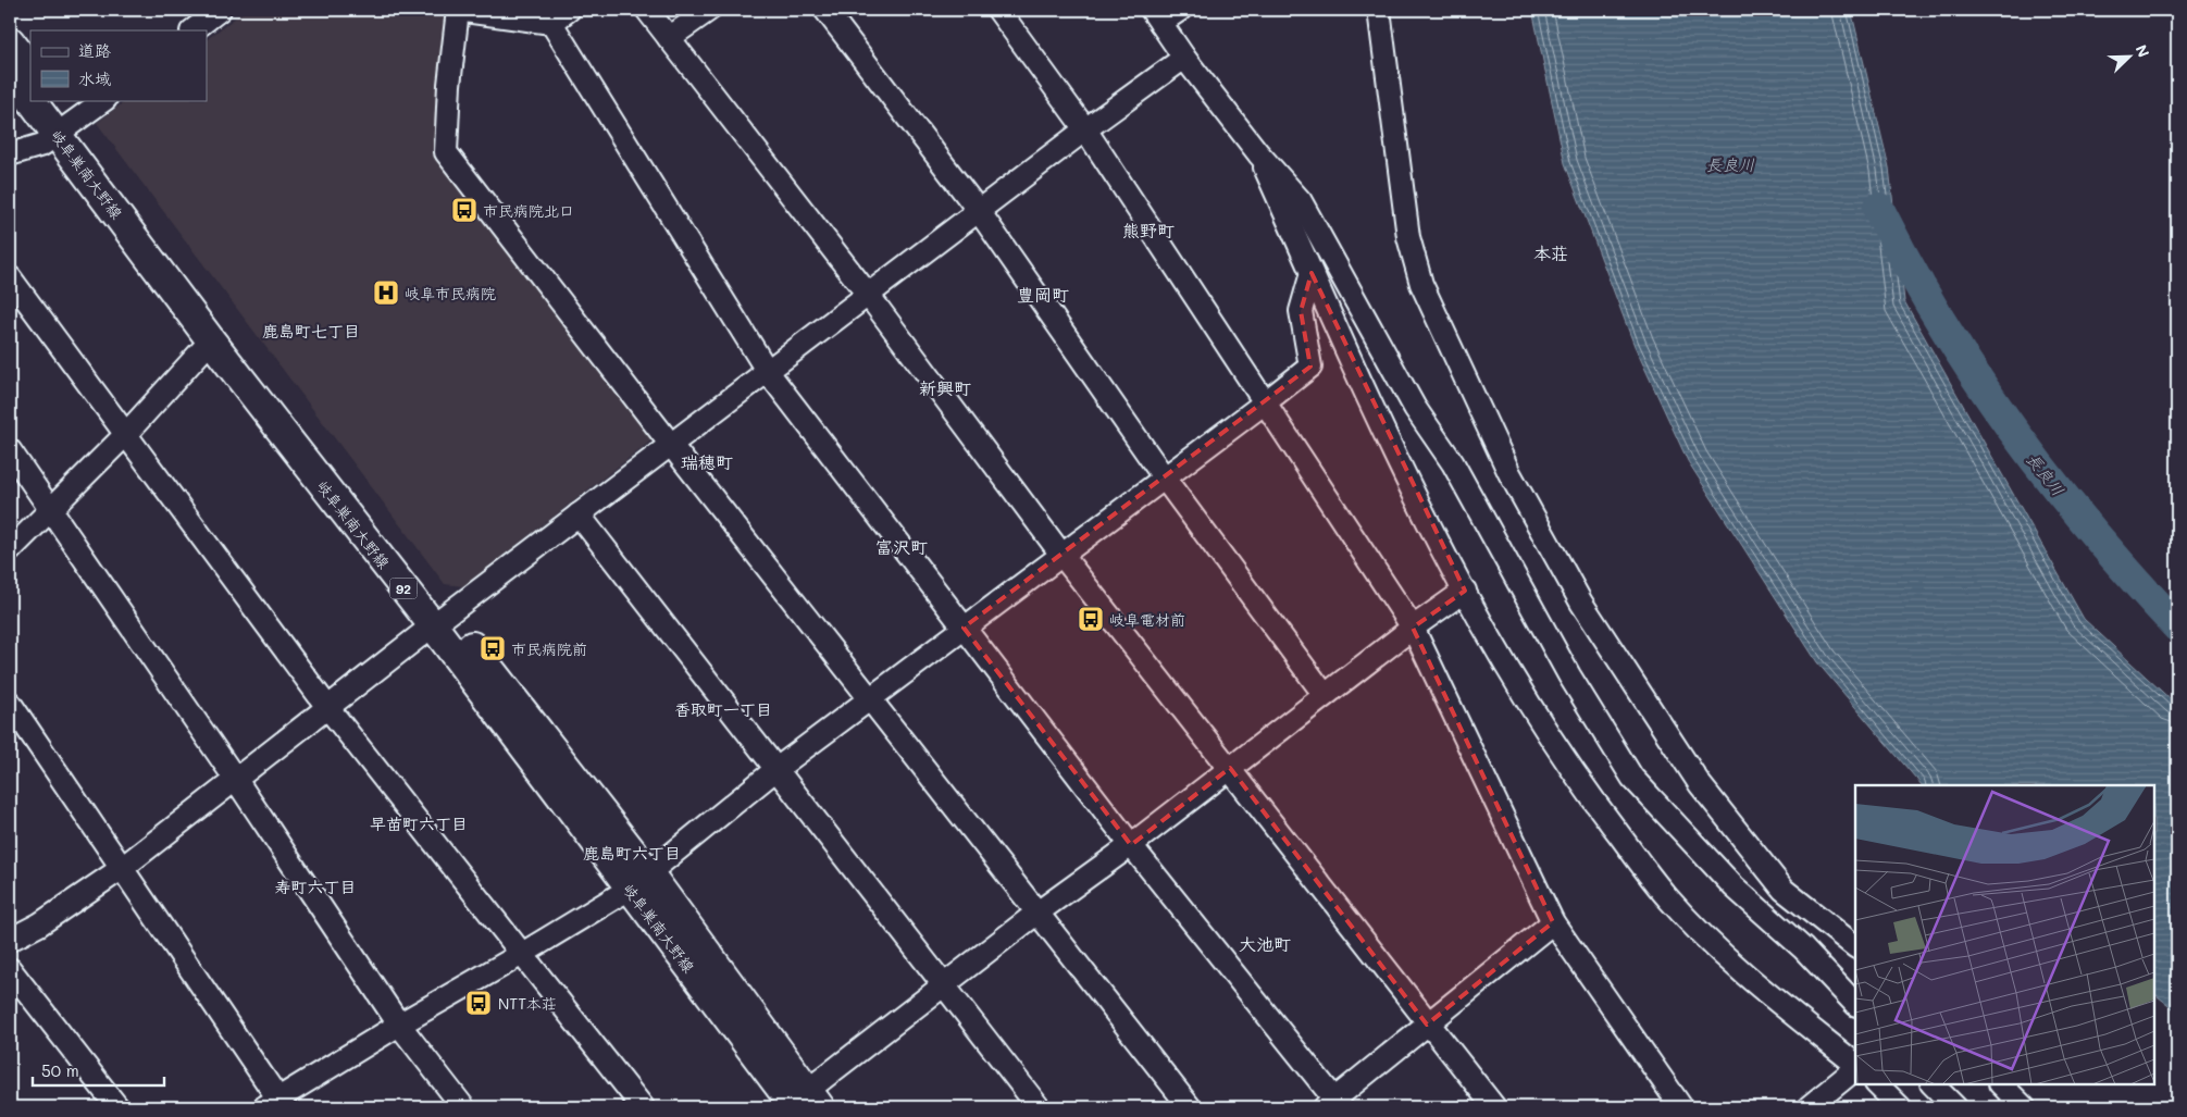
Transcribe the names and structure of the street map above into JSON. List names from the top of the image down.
{
  "streets": {
    "main road": ["岐阜巣南大野線", "92"]
  },
  "districts": [
    "熊野町",
    "本荘",
    "豊岡町",
    "鹿島町七丁目",
    "新興町",
    "瑞穂町",
    "富沢町",
    "香取町一丁目",
    "早苗町六丁目",
    "鹿島町六丁目",
    "寿町六丁目",
    "大池町"
  ],
  "water": ["長良川"],
  "places": {
    "bus stop": [
      "市民病院北口",
      "岐阜電材前",
      "市民病院前",
      "NTT本荘"
    ],
    "hospital": ["岐阜市民病院"]
  },
  "legend": ["道路", "水域"],
  "scale_bar": "50 m",
  "north": "top right"
}
